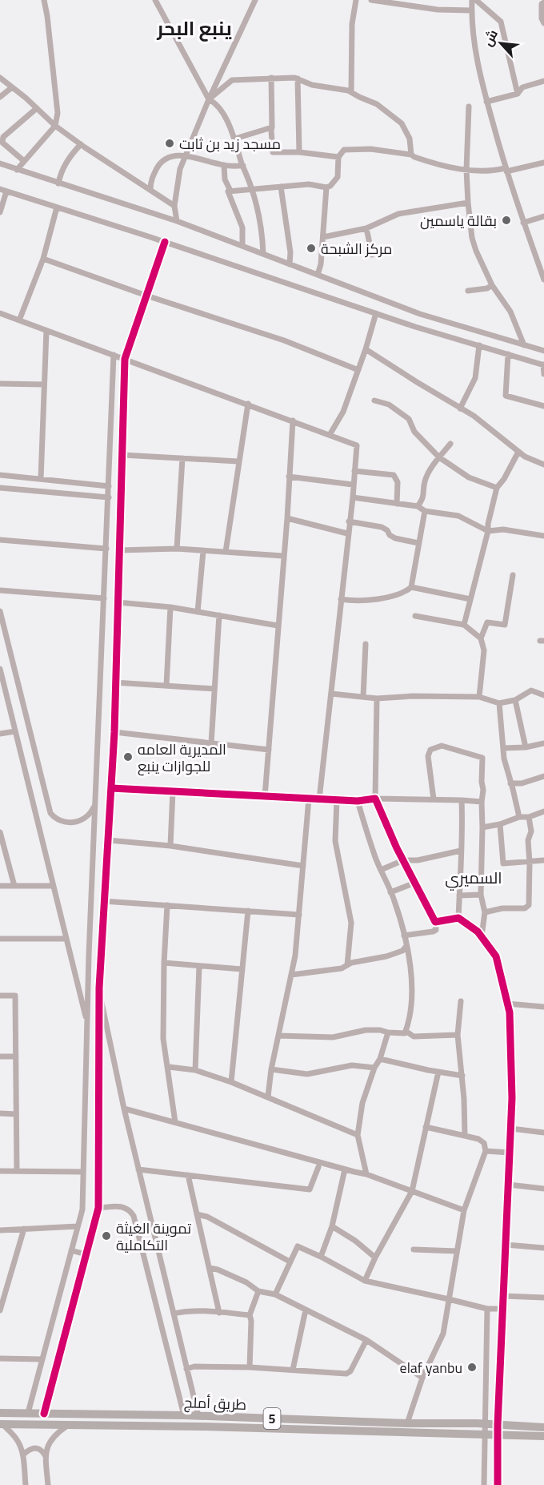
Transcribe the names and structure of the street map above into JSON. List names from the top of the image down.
{
  "streets": {
    "highway": ["طريق أملج", "5"]
  },
  "districts": ["ينبع البحر", "السميري"],
  "places": [
    "مسجد زيد بن ثابت",
    "بقالة ياسمين",
    "مركز الشبحة",
    "المديرية العامه للجوازات ينبع",
    "تموينة الغيثة التكاملية",
    "elaf yanbu"
  ],
  "north": "top left"
}
